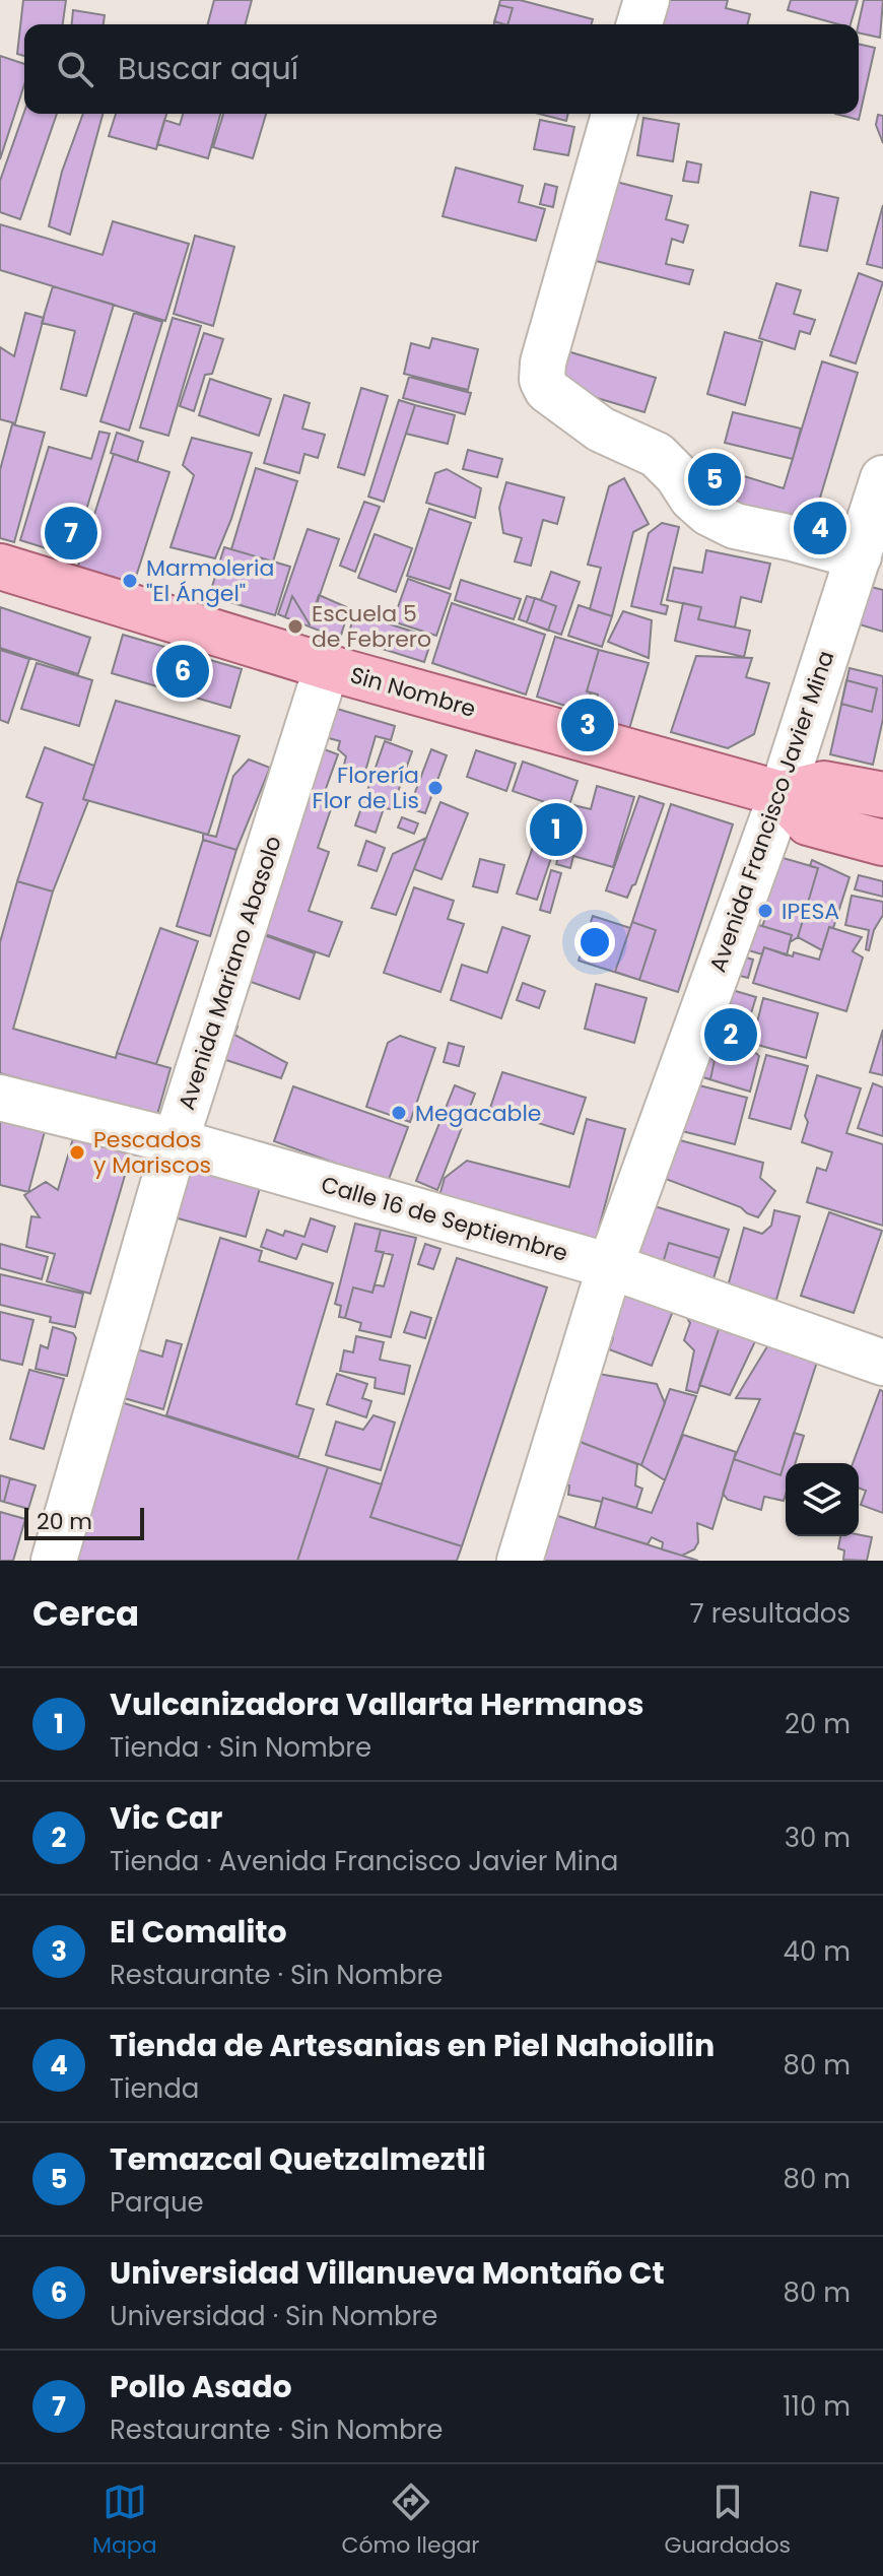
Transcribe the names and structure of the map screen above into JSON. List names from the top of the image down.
{
  "streets": {
    "main road": ["Sin Nombre"],
    "street": ["Avenida Francisco Javier Mina", "Avenida Mariano Abasolo", "Calle 16 de Septiembre"]
  },
  "crossings": [
    ["Sin Nombre", "Avenida Francisco Javier Mina"],
    ["Sin Nombre", "Avenida Mariano Abasolo"],
    ["Avenida Francisco Javier Mina", "Calle 16 de Septiembre"],
    ["Avenida Mariano Abasolo", "Calle 16 de Septiembre"]
  ],
  "places": [
    "Marmoleria \"El Ángel\"",
    "Escuela 5 de Febrero",
    "Florería Flor de Lis",
    "IPESA",
    "Megacable",
    "Pescados y Mariscos"
  ],
  "scale_bar": "20 m",
  "page": {
    "search": "Buscar aquí",
    "pins": [
      "5",
      "4",
      "7",
      "6",
      "3",
      "1",
      "2"
    ],
    "scale": "20 m",
    "heading": ["Cerca", "7 resultados"],
    "list": [
      {
        "mark": "1",
        "name": "Vulcanizadora Vallarta Hermanos",
        "note": "Tienda · Sin Nombre",
        "value": "20 m"
      },
      {
        "mark": "2",
        "name": "Vic Car",
        "note": "Tienda · Avenida Francisco Javier Mina",
        "value": "30 m"
      },
      {
        "mark": "3",
        "name": "El Comalito",
        "note": "Restaurante · Sin Nombre",
        "value": "40 m"
      },
      {
        "mark": "4",
        "name": "Tienda de Artesanias en Piel Nahoiollin",
        "note": "Tienda",
        "value": "80 m"
      },
      {
        "mark": "5",
        "name": "Temazcal Quetzalmeztli",
        "note": "Parque",
        "value": "80 m"
      },
      {
        "mark": "6",
        "name": "Universidad Villanueva Montaño Ct",
        "note": "Universidad · Sin Nombre",
        "value": "80 m"
      },
      {
        "mark": "7",
        "name": "Pollo Asado",
        "note": "Restaurante · Sin Nombre",
        "value": "110 m"
      }
    ],
    "nav": ["Mapa", "Cómo llegar", "Guardados"]
  }
}
